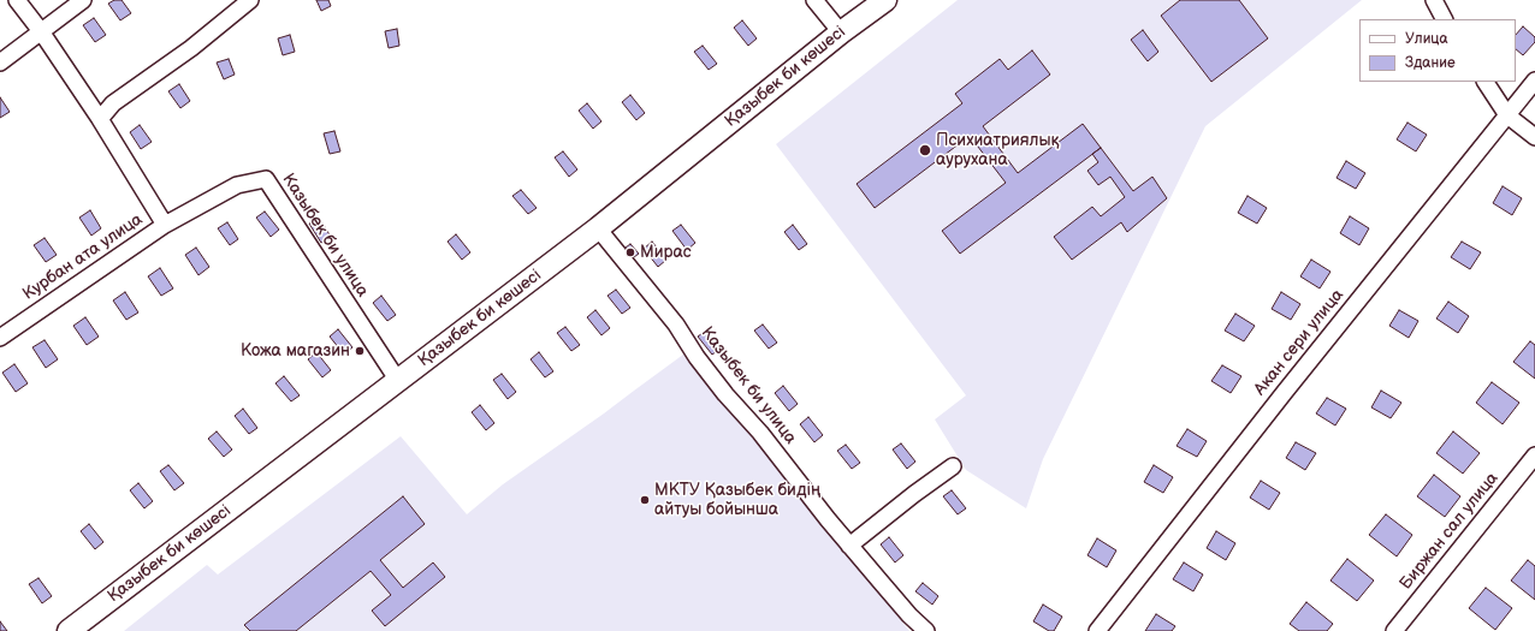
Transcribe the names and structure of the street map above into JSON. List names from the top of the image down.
{
  "streets": {
    "main road": ["Қазыбек би көшесі"],
    "street": [
      "Казыбек би улица",
      "Курбан ата улица",
      "Акан сери улица",
      "Биржан сал улица"
    ]
  },
  "crossings": [
    ["Қазыбек би көшесі", "Казыбек би улица"],
    ["Казыбек би улица", "Курбан ата улица"]
  ],
  "places": [
    "Психиатриялық аурухана",
    "Мирас",
    "Кожа магазин",
    "МКТУ Қазыбек бидің айтуы бойынша"
  ],
  "legend": ["Улица", "Здание"]
}
